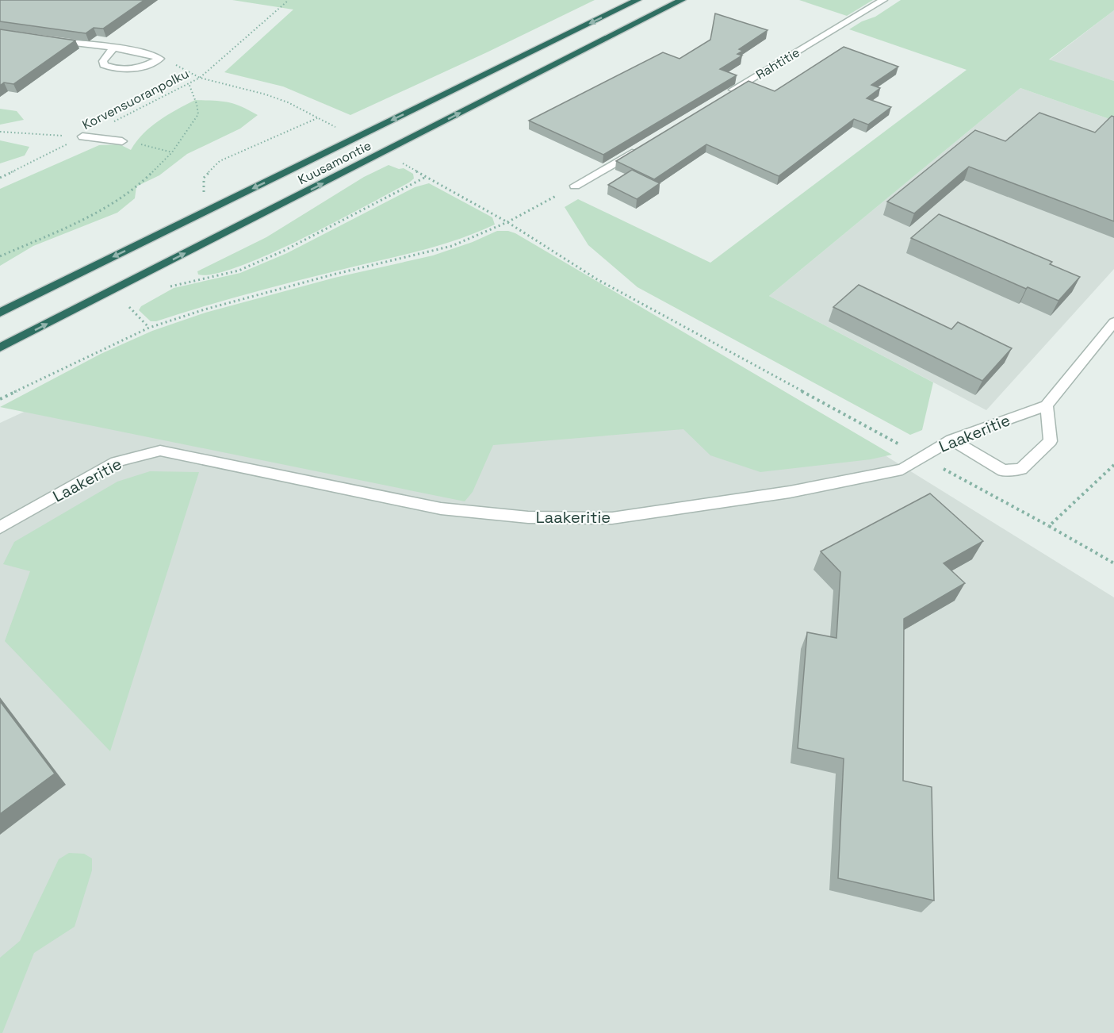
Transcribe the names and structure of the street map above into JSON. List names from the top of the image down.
{
  "streets": {
    "highway": ["Kuusamontie"],
    "street": ["Rahtitie", "Laakeritie"],
    "path": ["Korvensuoranpolku"]
  }
}
